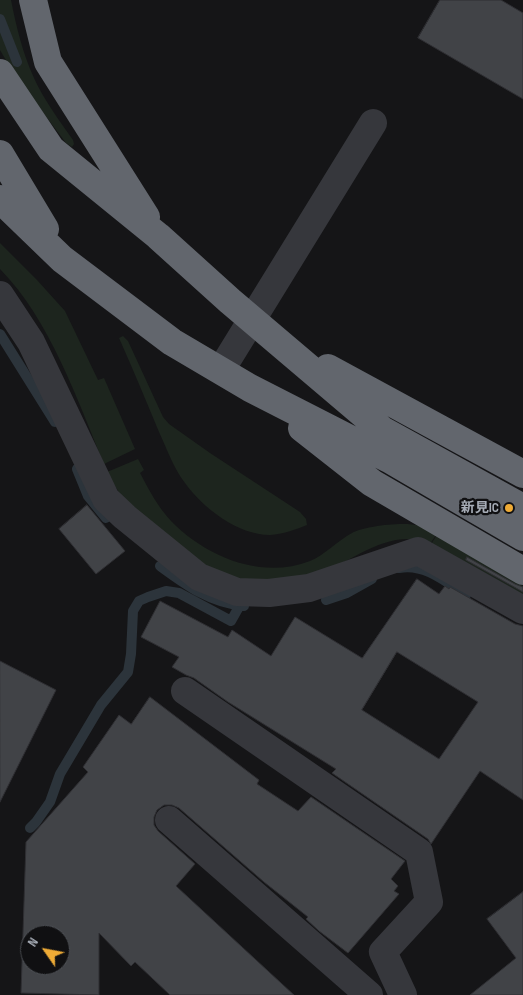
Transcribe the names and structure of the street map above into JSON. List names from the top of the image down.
{
  "places": ["新見IC"],
  "north": "top left"
}
